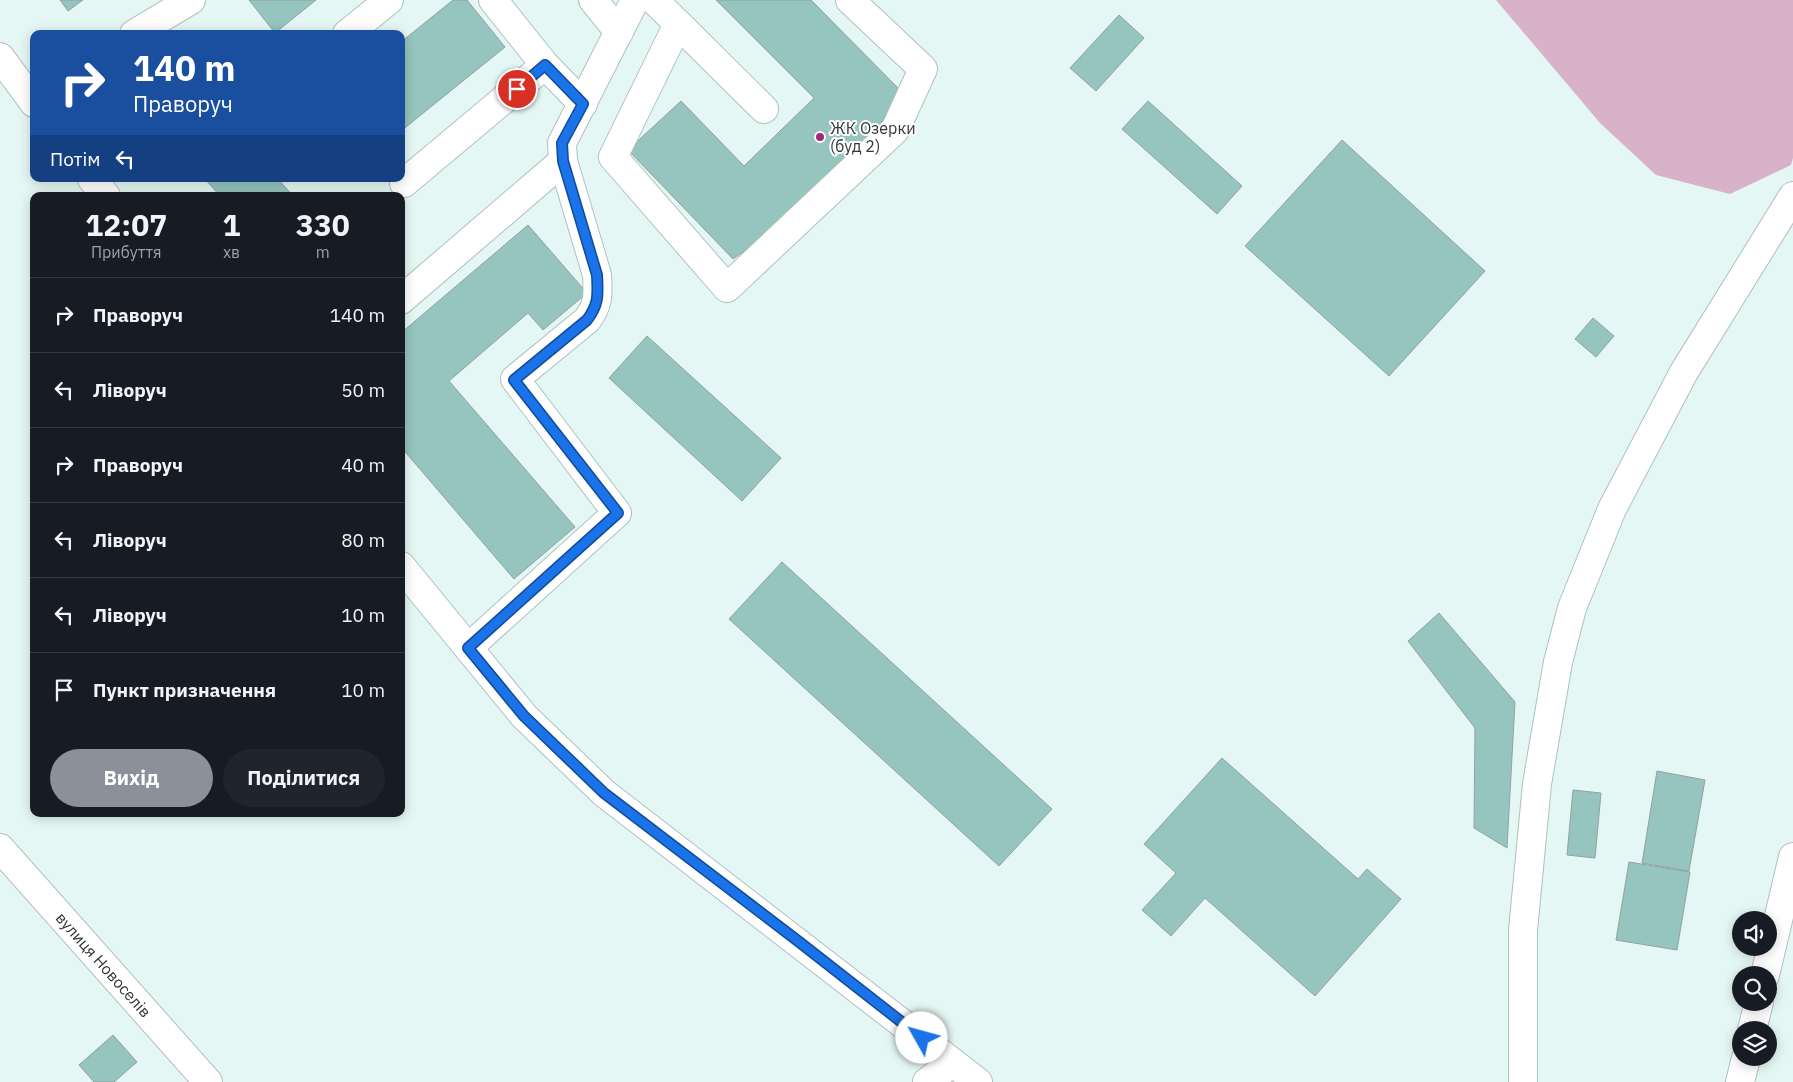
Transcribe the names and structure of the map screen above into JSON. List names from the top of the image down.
{
  "streets": {
    "street": ["вулиця Новоселів"]
  },
  "places": ["ЖК Озерки (буд 2)"],
  "page": {
    "turn": ["140 m", "Праворуч"],
    "then": "Потім",
    "eta": [
      "12:07",
      "Прибуття",
      "1",
      "хв",
      "330",
      "m"
    ],
    "list": [
      {
        "name": "Праворуч",
        "value": "140 m"
      },
      {
        "name": "Ліворуч",
        "value": "50 m"
      },
      {
        "name": "Праворуч",
        "value": "40 m"
      },
      {
        "name": "Ліворуч",
        "value": "80 m"
      },
      {
        "name": "Ліворуч",
        "value": "10 m"
      },
      {
        "name": "Пункт призначення",
        "value": "10 m"
      }
    ],
    "buttons": ["Вихід", "Поділитися"]
  }
}
